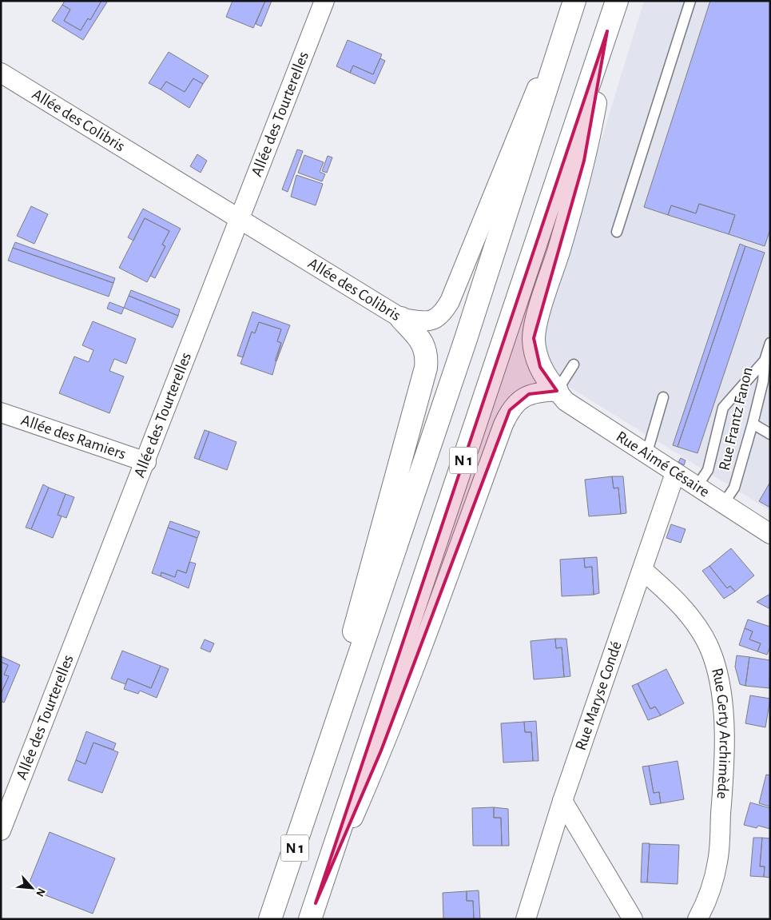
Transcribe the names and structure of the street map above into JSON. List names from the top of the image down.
{
  "streets": {
    "highway": ["N 1"],
    "street": [
      "Allée des Tourterelles",
      "Allée des Colibris",
      "Allée des Ramiers",
      "Rue Aimé Césaire",
      "Rue Maryse Condé",
      "Rue Gerty Archimède"
    ],
    "lane": ["Rue Frantz Fanon"]
  },
  "crossings": [
    ["Allée des Tourterelles", "Allée des Colibris"],
    ["Allée des Tourterelles", "Allée des Ramiers"],
    ["Rue Frantz Fanon", "Rue Aimé Césaire"],
    ["Rue Aimé Césaire", "Rue Maryse Condé"],
    ["Rue Maryse Condé", "Rue Gerty Archimède"]
  ],
  "north": "bottom right"
}
